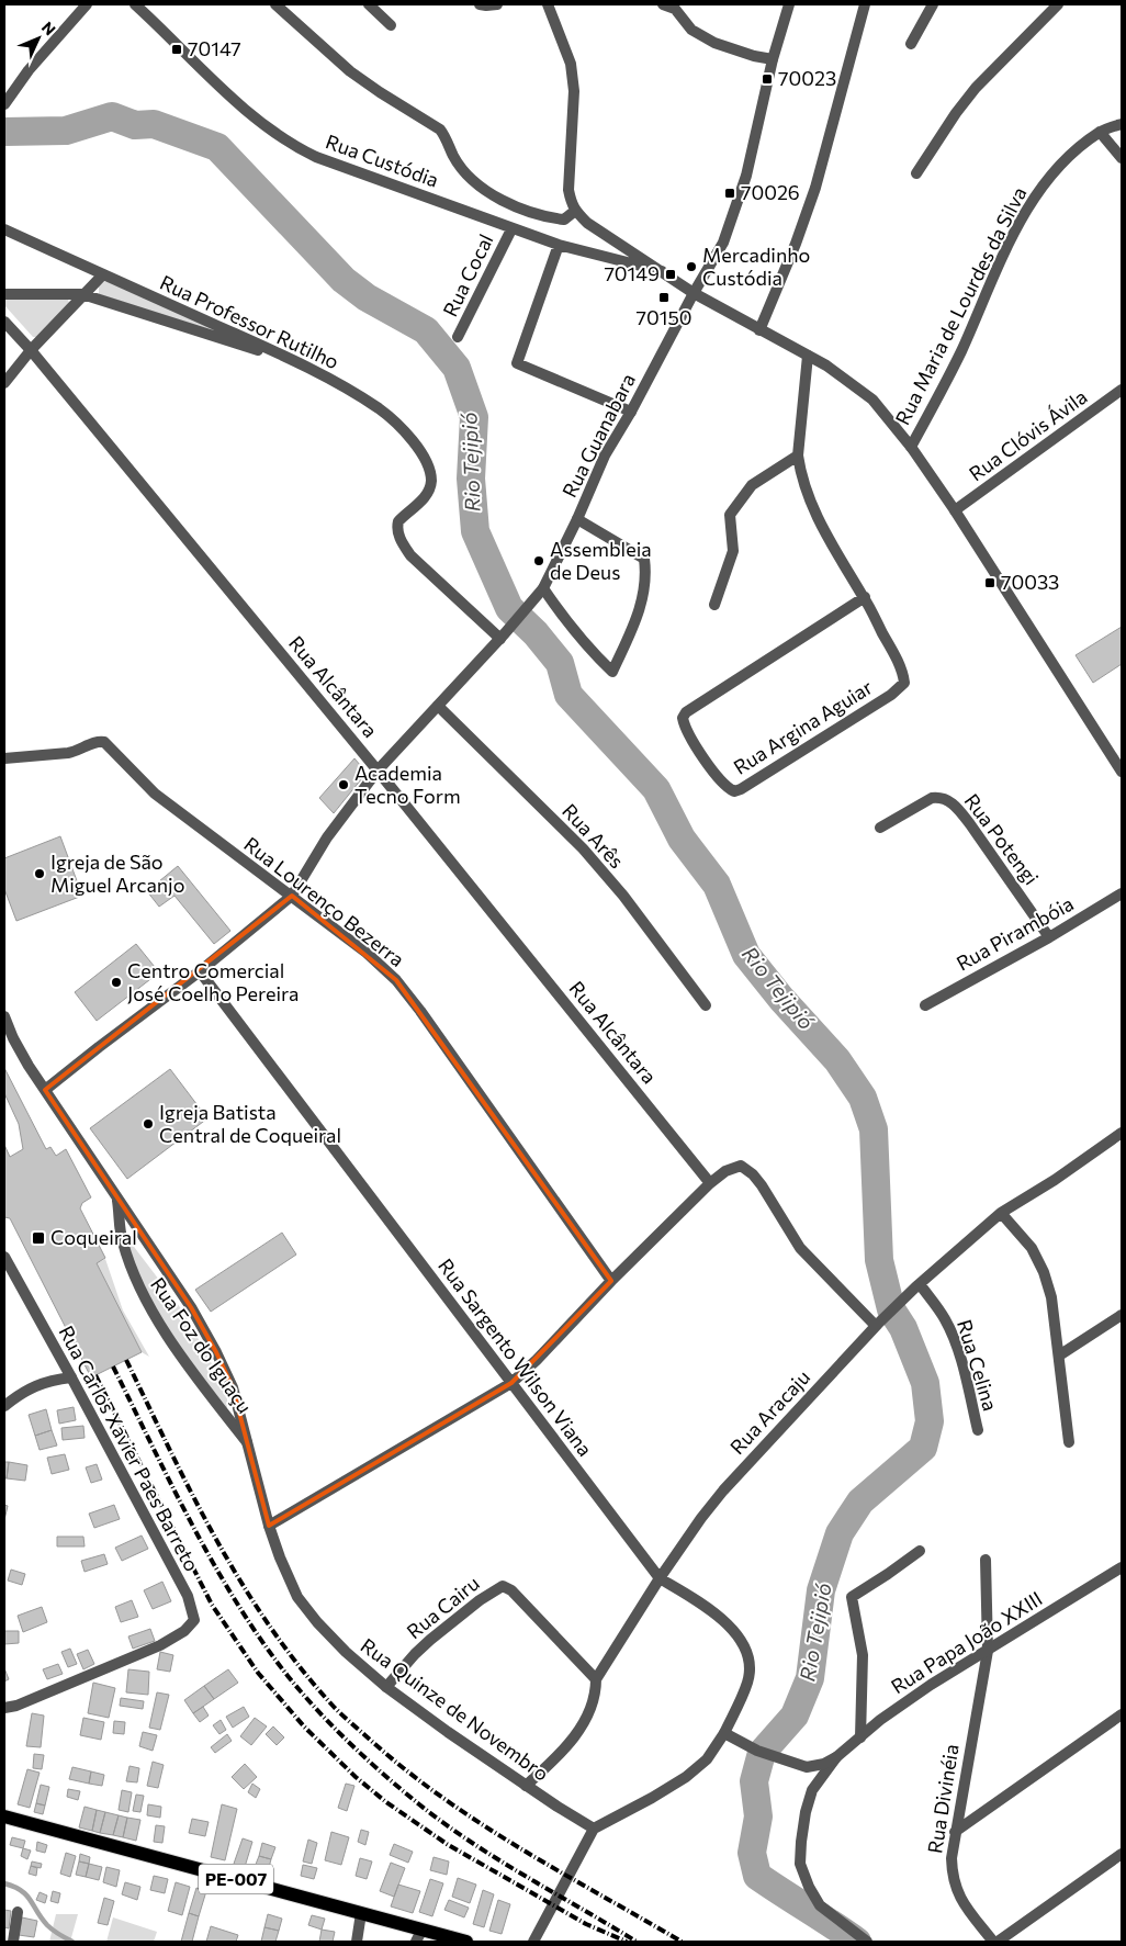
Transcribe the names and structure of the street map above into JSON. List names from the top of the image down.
{
  "streets": {
    "main road": ["PE-007"],
    "street": [
      "Rua Custódia",
      "Rua Cocal",
      "Rua Maria de Lourdes da Silva",
      "Rua Professor Rutilho",
      "Rua Guanabara",
      "Rua Clóvis Ávila",
      "Rua Alcântara",
      "Rua Argina Aguiar",
      "Rua Arês",
      "Rua Potengi",
      "Rua Lourenço Bezerra",
      "Rua Pirambóia",
      "Rua Foz do Iguaçu",
      "Rua Sargento Wilson Viana",
      "Rua Celina",
      "Rua Aracaju",
      "Rua Carlos Xavier Paes Barreto",
      "Rua Cairu",
      "Rua Papa João XXIII",
      "Rua Quinze de Novembro",
      "Rua Divinéia"
    ]
  },
  "crossings": [
    ["Rua Custódia", "Rua Cocal"],
    ["Rua Professor Rutilho", "Rua Guanabara"],
    ["Rua Potengi", "Rua Pirambóia"],
    ["Rua Foz do Iguaçu", "Rua Quinze de Novembro"],
    ["Rua Sargento Wilson Viana", "Rua Aracaju"],
    ["Rua Sargento Wilson Viana", "Rua Papa João XXIII"],
    ["Rua Sargento Wilson Viana", "Rua Quinze de Novembro"],
    ["Rua Celina", "Rua Aracaju"],
    ["Rua Aracaju", "Rua Cairu"],
    ["Rua Aracaju", "Rua Quinze de Novembro"],
    ["Rua Cairu", "Rua Quinze de Novembro"],
    ["Rua Papa João XXIII", "Rua Divinéia"]
  ],
  "water": ["Rio Tejipió"],
  "places": {
    "transit": [
      "70147",
      "70023",
      "70026",
      "70149",
      "70150",
      "70033",
      "Coqueiral"
    ],
    "other": [
      "Mercadinho Custódia",
      "Assembleia de Deus",
      "Academia Tecno Form",
      "Igreja de São Miguel Arcanjo",
      "Centro Comercial José Coelho Pereira",
      "Igreja Batista Central de Coqueiral"
    ]
  },
  "north": "top right"
}
